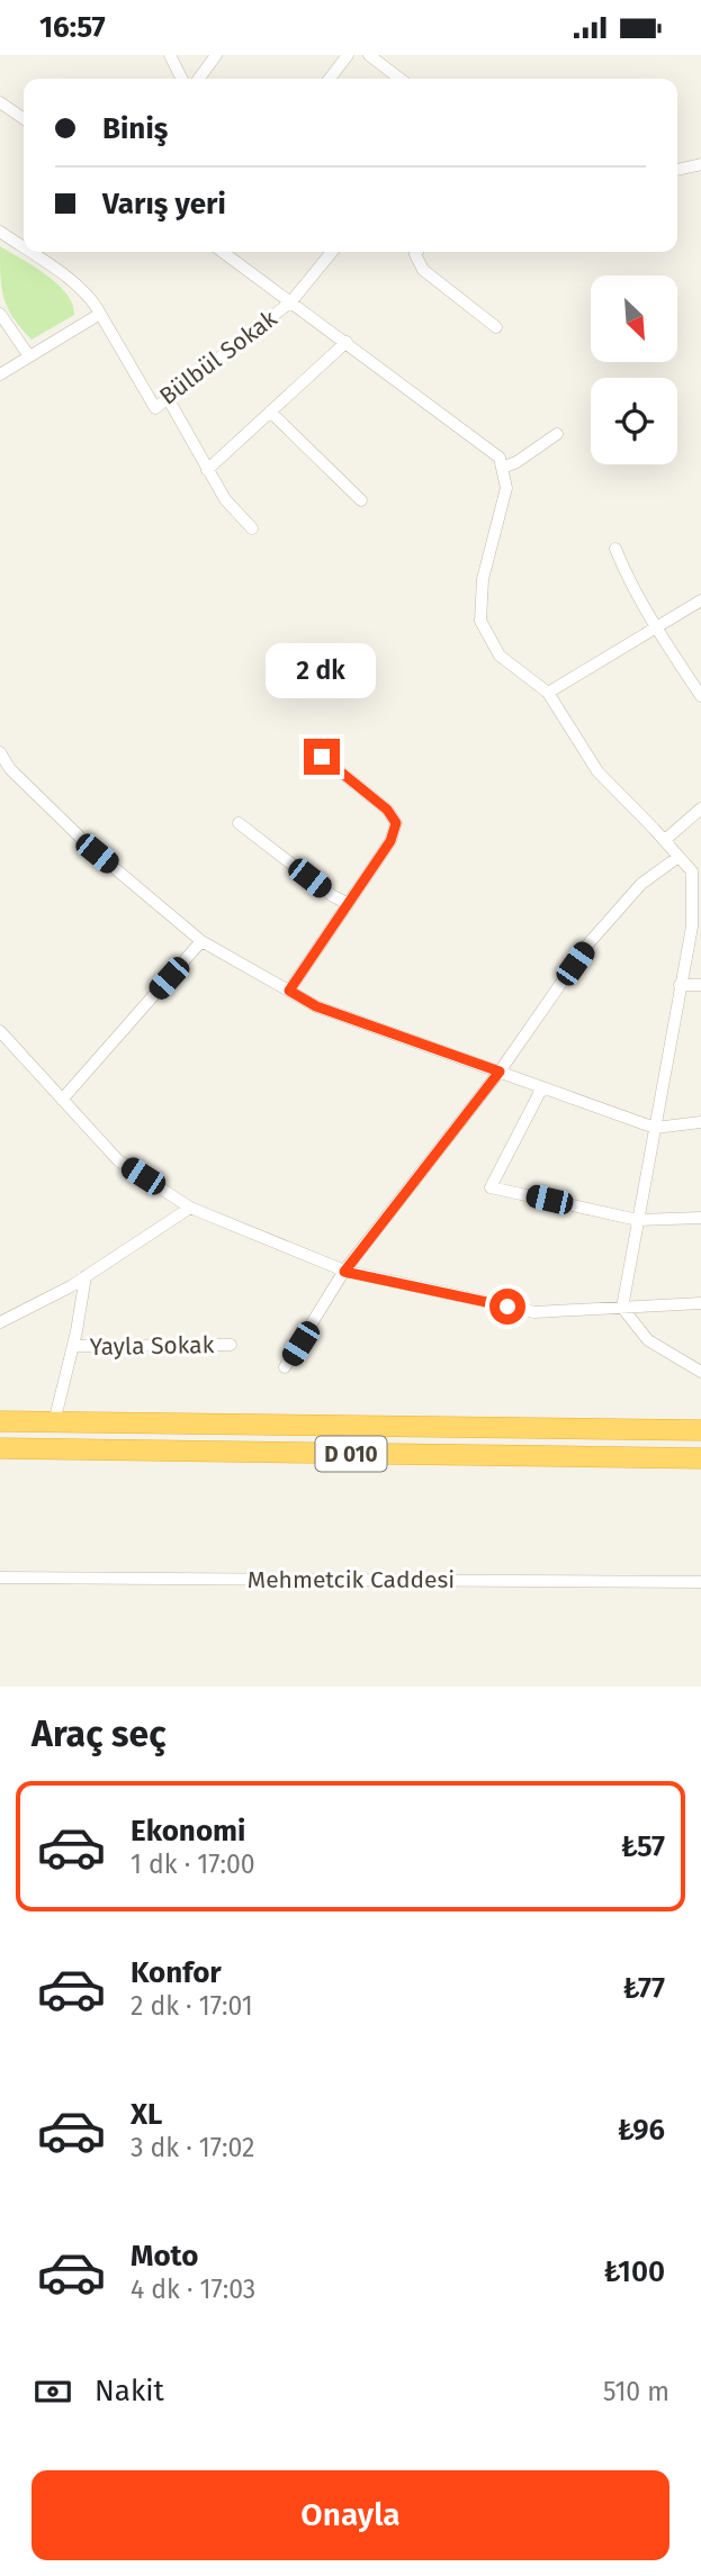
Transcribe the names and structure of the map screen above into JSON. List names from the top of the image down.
{
  "streets": {
    "highway": ["D 010"],
    "street": ["Bülbül Sokak", "Yayla Sokak", "Mehmetcik Caddesi"]
  },
  "north": "bottom right",
  "page": {
    "status": "16:57",
    "banner": ["Biniş", "Varış yeri"],
    "bubble": "2 dk",
    "heading": "Araç seç",
    "list": [
      {
        "name": "Ekonomi",
        "note": "1 dk · 17:00",
        "value": "₺57"
      },
      {
        "name": "Konfor",
        "note": "2 dk · 17:01",
        "value": "₺77"
      },
      {
        "name": "XL",
        "note": "3 dk · 17:02",
        "value": "₺96"
      },
      {
        "name": "Moto",
        "note": "4 dk · 17:03",
        "value": "₺100"
      }
    ],
    "pay": ["Nakit", "510 m"],
    "buttons": "Onayla"
  }
}
